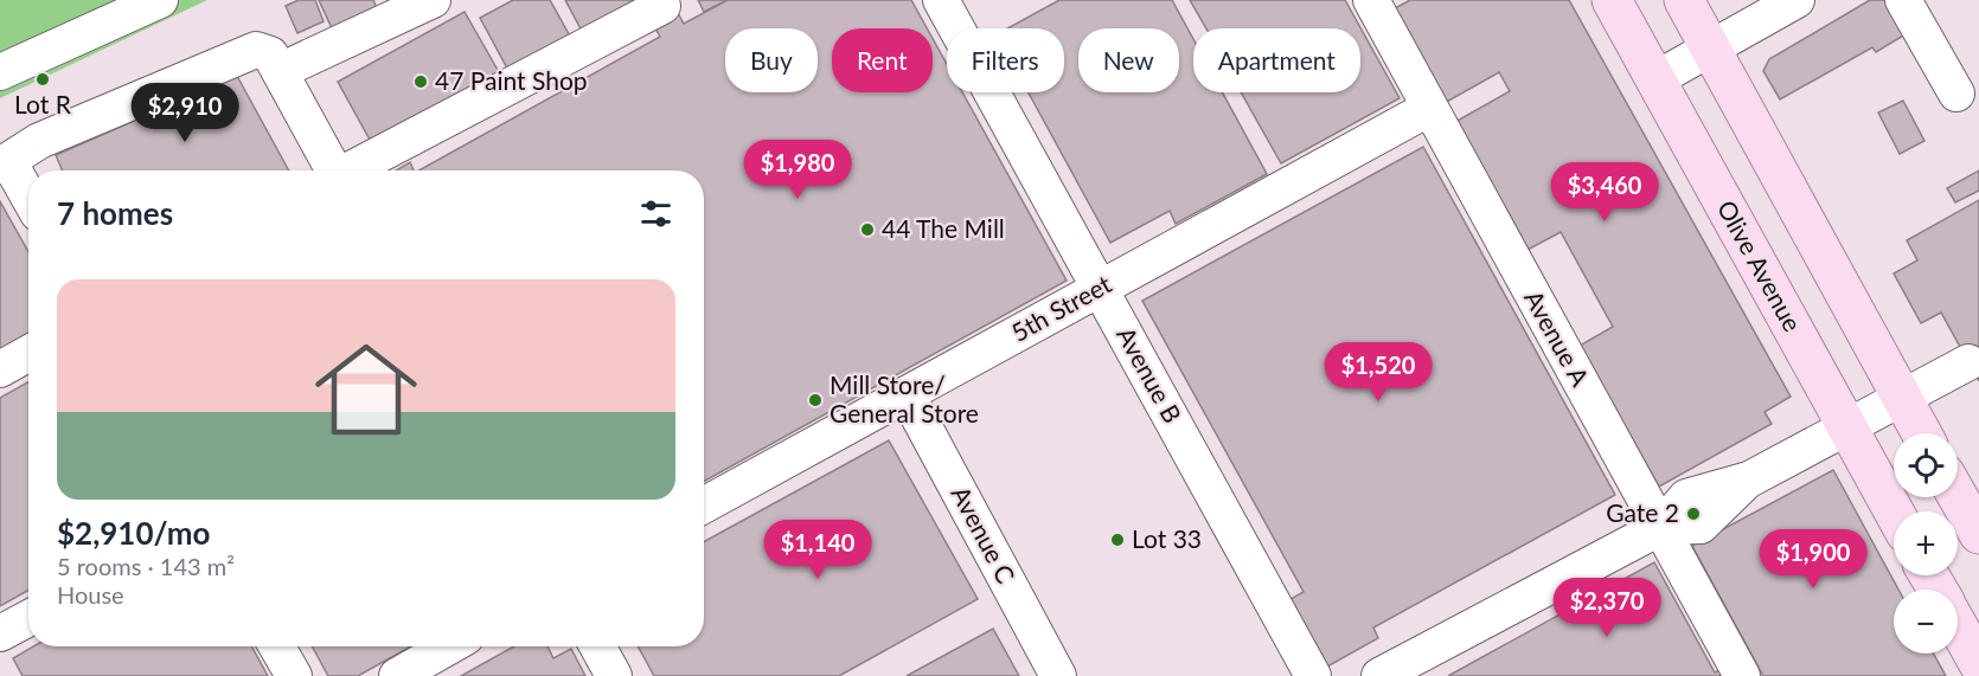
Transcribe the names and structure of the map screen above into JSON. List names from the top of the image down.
{
  "streets": {
    "main road": ["Olive Avenue"],
    "street": [
      "5th Street",
      "Avenue A",
      "Avenue B",
      "Avenue C"
    ]
  },
  "crossings": [
    ["5th Street", "Avenue A"],
    ["5th Street", "Avenue B"],
    ["5th Street", "Avenue C"]
  ],
  "places": [
    "Lot R",
    "47 Paint Shop",
    "44 The Mill",
    "Mill Store/ General Store",
    "Gate 2",
    "Lot 33"
  ],
  "page": {
    "chip": [
      "Buy",
      "Rent",
      "Filters",
      "New",
      "Apartment"
    ],
    "price": [
      "$2,910",
      "$1,980",
      "$3,460",
      "$1,520",
      "$1,140",
      "$1,900",
      "$2,370"
    ],
    "heading": "7 homes",
    "list": [
      {
        "name": "$2,910/mo",
        "note": "5 rooms · 143 m² · House"
      }
    ],
    "map_buttons": ["+", "−"]
  }
}
